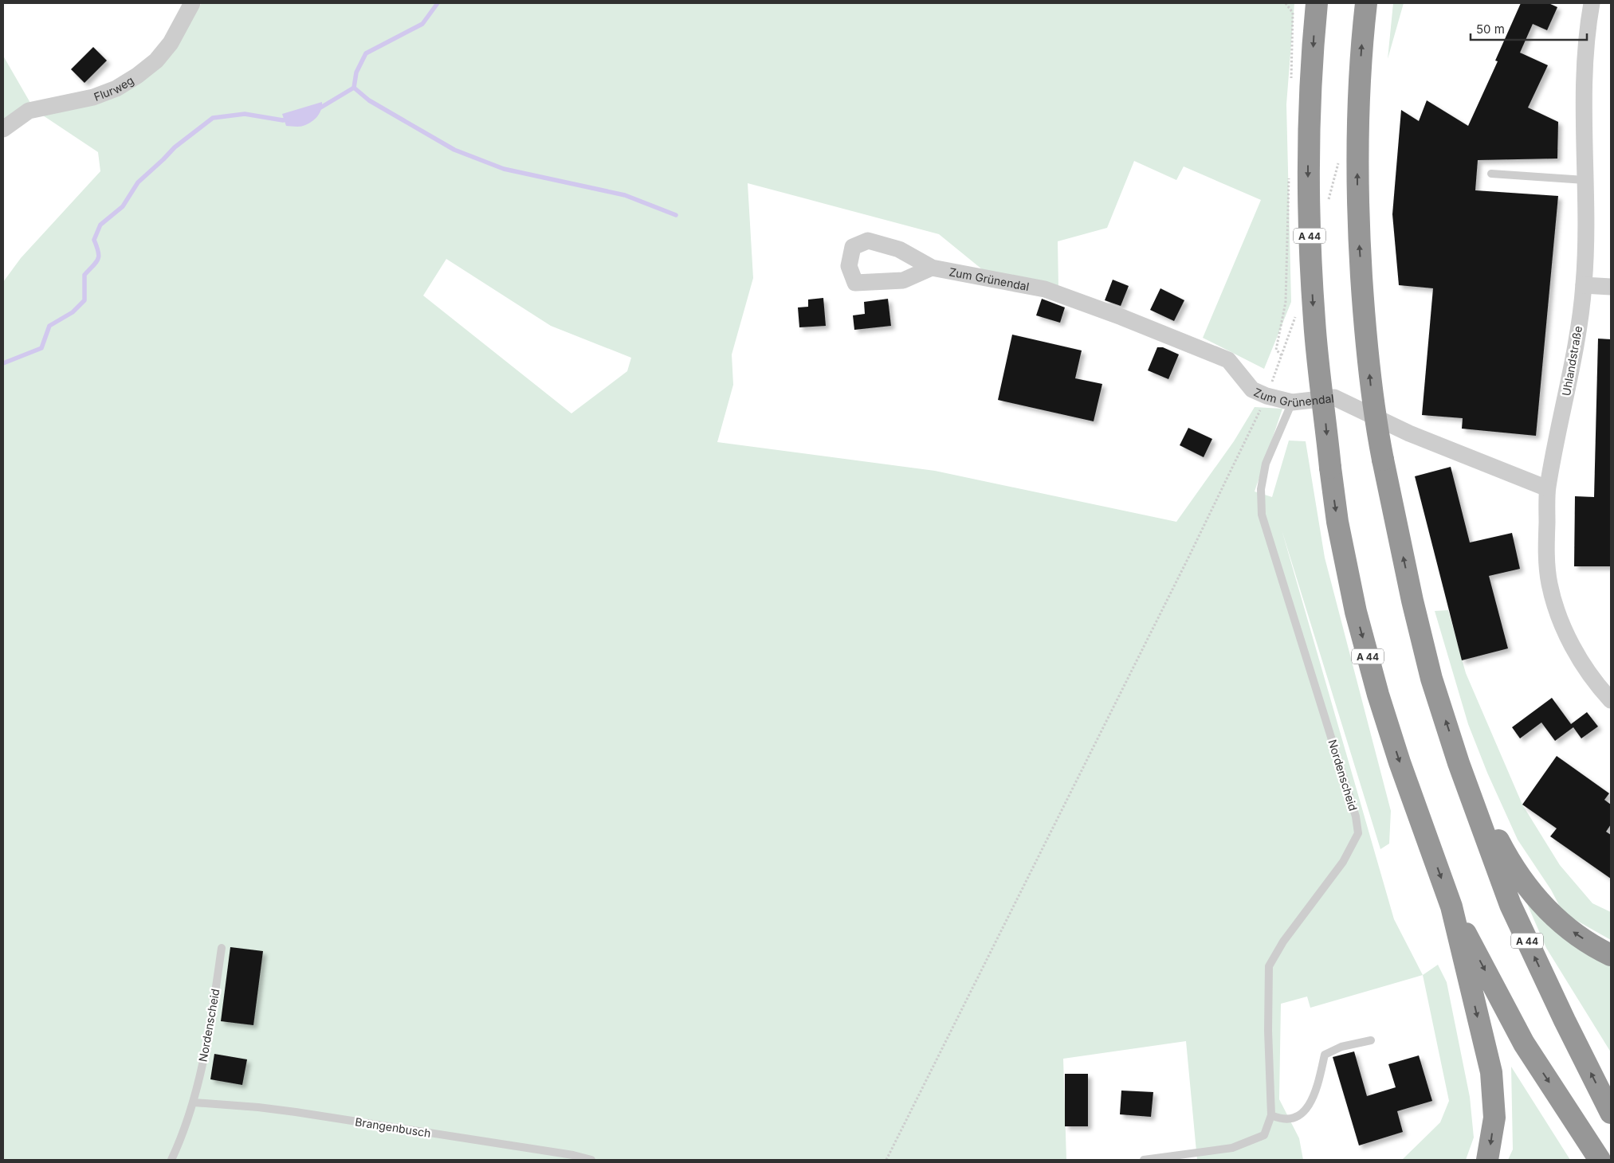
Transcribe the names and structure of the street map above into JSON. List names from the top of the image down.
{
  "streets": {
    "highway": ["A 44"],
    "street": ["Flurweg", "Zum Grünendal", "Uhlandstraße"],
    "lane": ["Nordenscheid", "Brangenbusch"]
  },
  "crossings": [
    ["Zum Grünendal", "Uhlandstraße"],
    ["Zum Grünendal", "Nordenscheid"],
    ["Nordenscheid", "Brangenbusch"]
  ],
  "scale_bar": "50 m"
}
